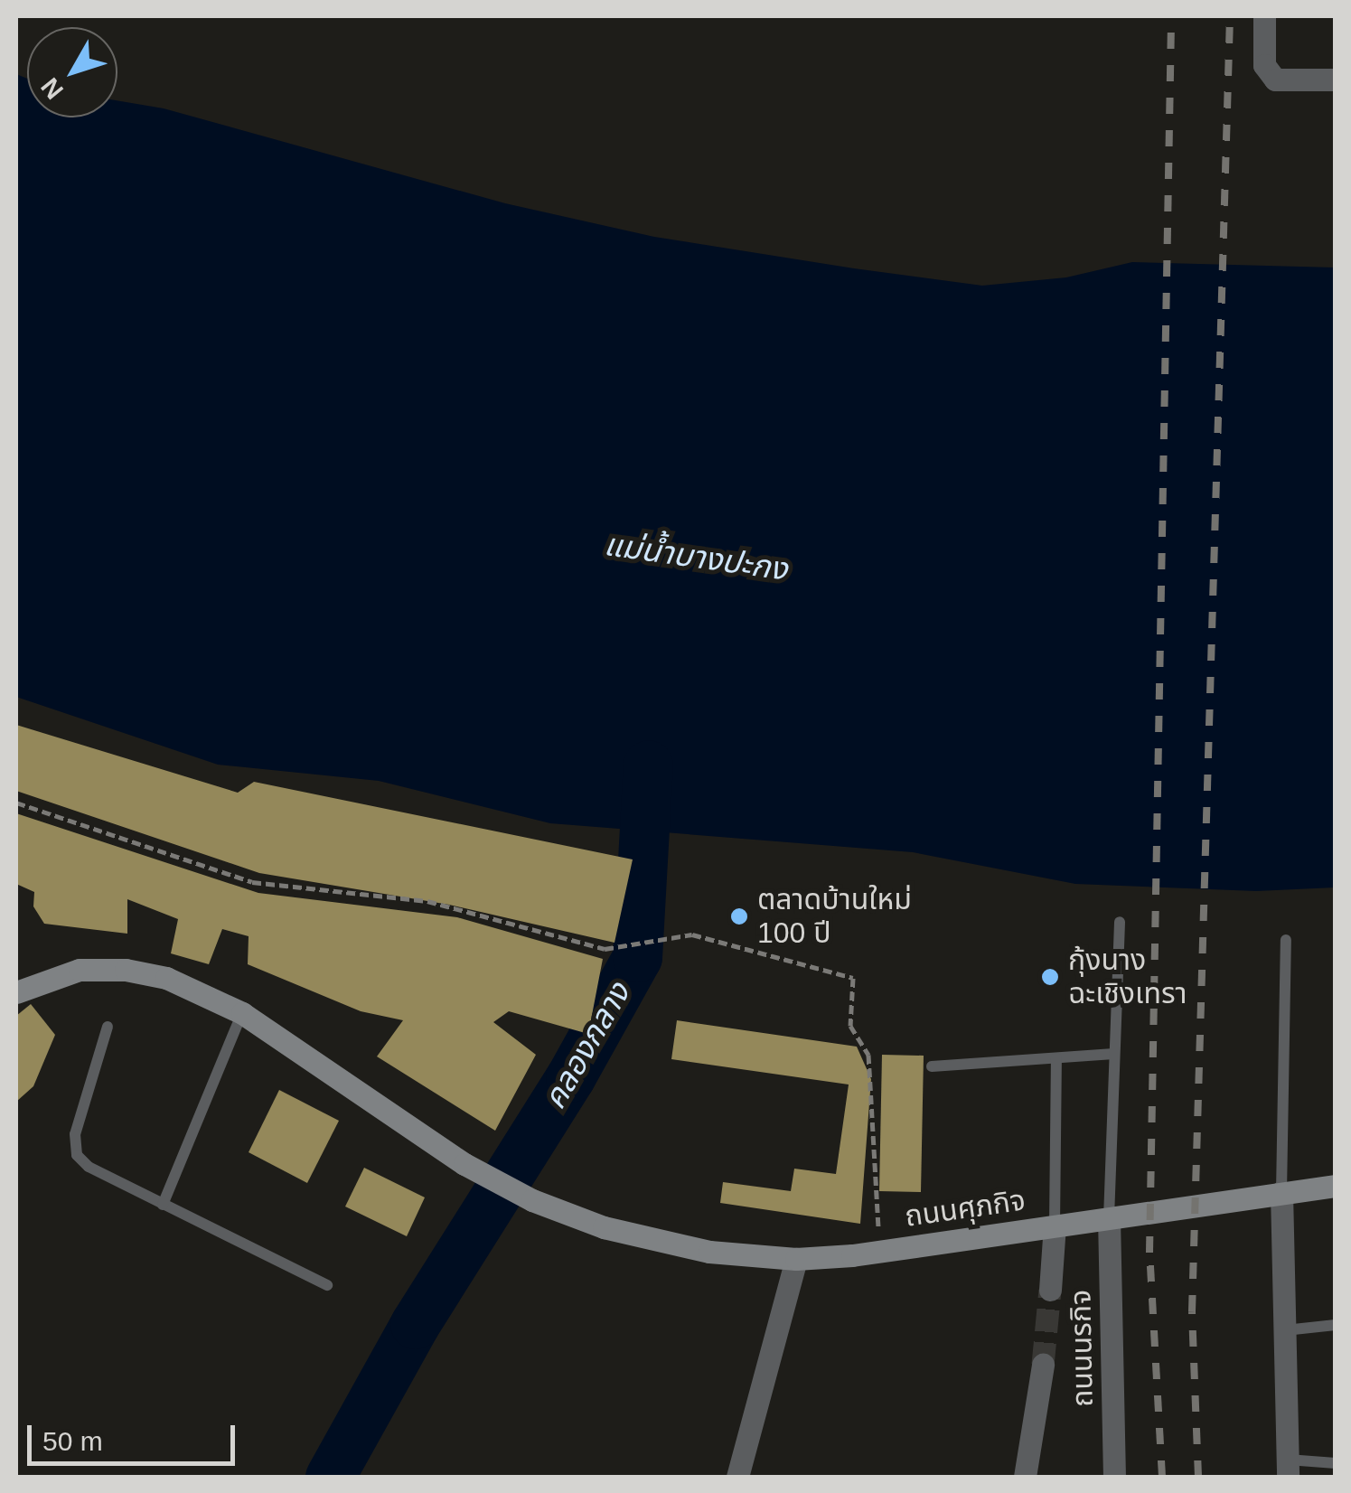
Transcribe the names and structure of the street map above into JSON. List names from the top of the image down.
{
  "streets": {
    "main road": ["ถนนศุภกิจ"],
    "street": ["ถนนนรกิจ"]
  },
  "crossings": [
    ["ถนนศุภกิจ", "ถนนนรกิจ"]
  ],
  "water": ["แม่น้ำบางปะกง", "คลองกลาง"],
  "places": ["ตลาดบ้านใหม่ 100 ปี", "กุ้งนาง ฉะเชิงเทรา"],
  "scale_bar": "50 m",
  "north": "bottom left"
}
